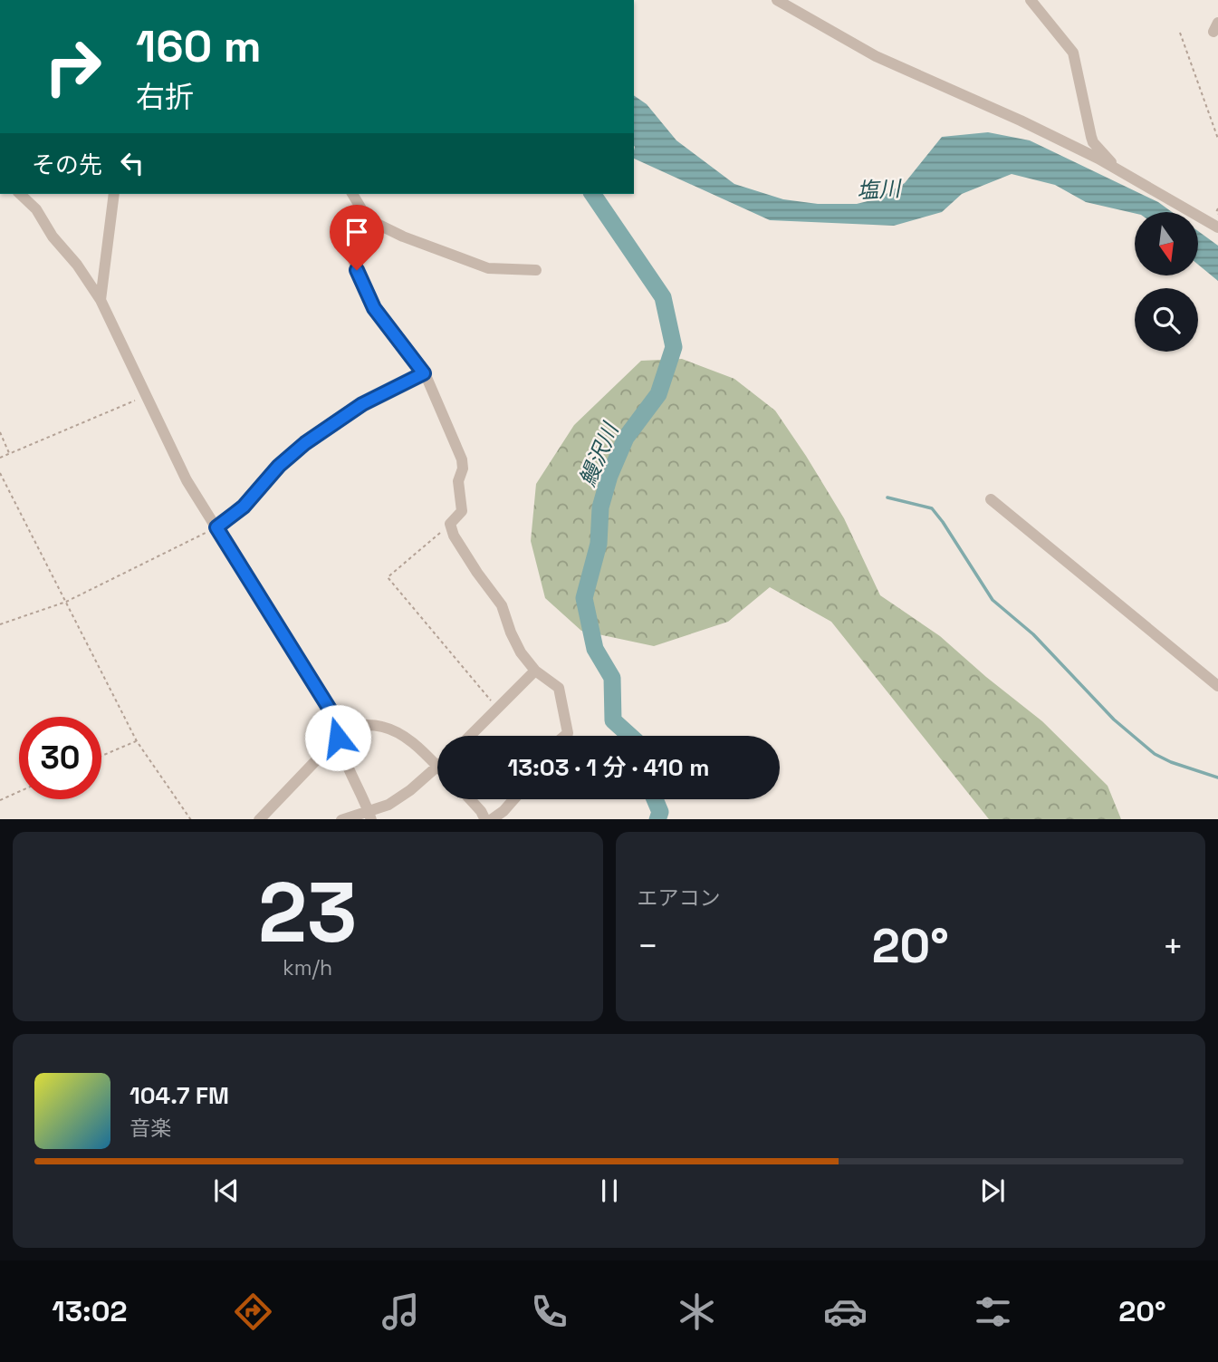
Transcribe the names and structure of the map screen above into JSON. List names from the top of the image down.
{
  "water": ["塩川", "鰻沢川"],
  "north": "bottom",
  "page": {
    "turn": ["160 m", "右折"],
    "then": "その先",
    "limit": "30",
    "trip": "13:03 · 1 分 · 410 m",
    "tile": [
      ["23", "km/h"],
      "エアコン"
    ],
    "heat": ["−", "20°", "+"],
    "song": ["104.7 FM", "音楽"],
    "tabs": ["13:02", "20°"]
  }
}
